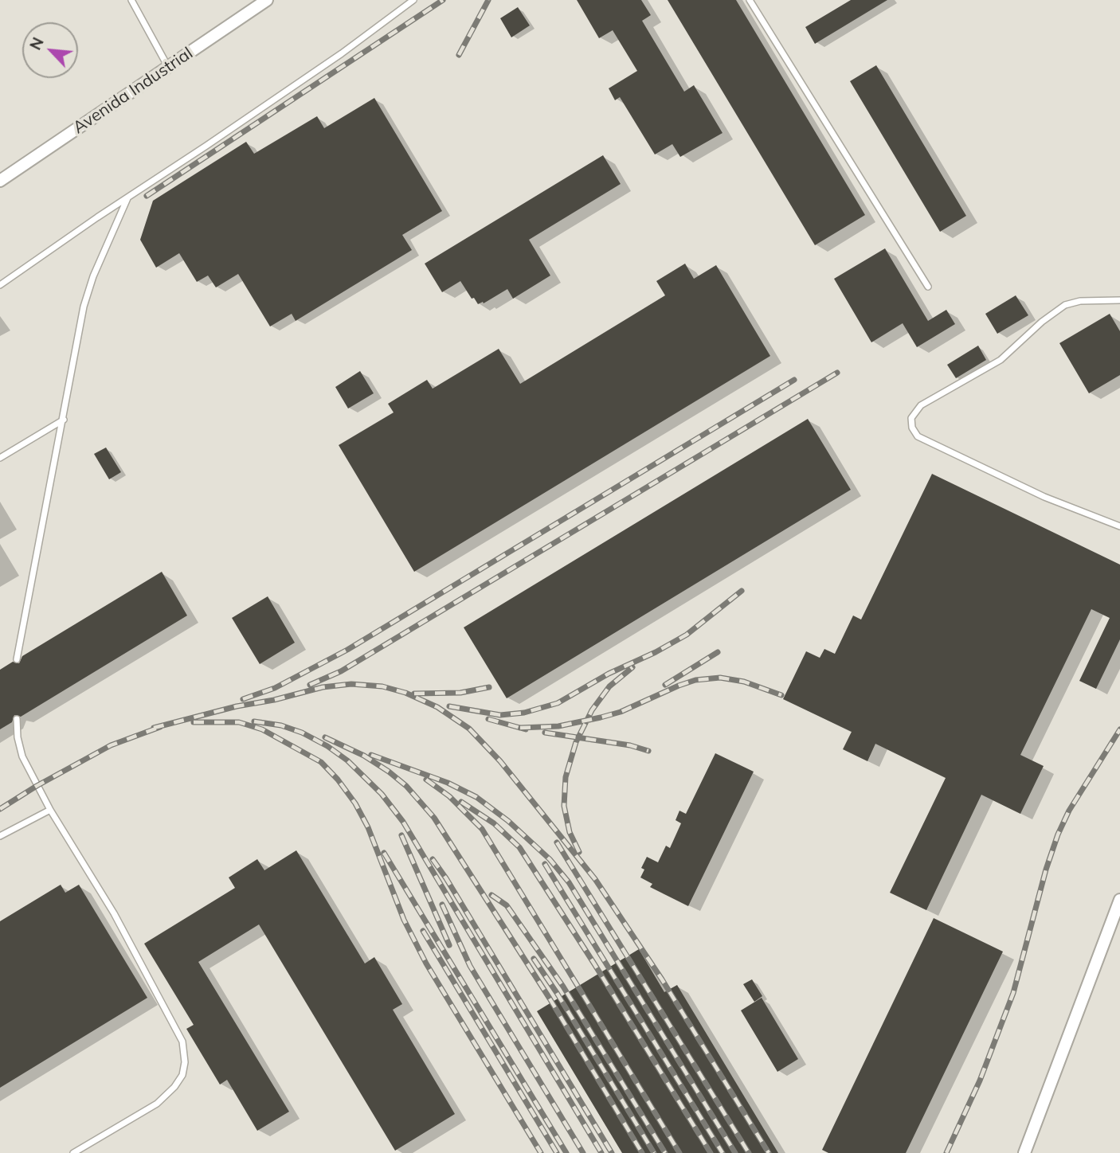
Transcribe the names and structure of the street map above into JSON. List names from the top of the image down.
{
  "streets": {
    "street": ["Avenida Industrial"]
  },
  "north": "top left"
}
